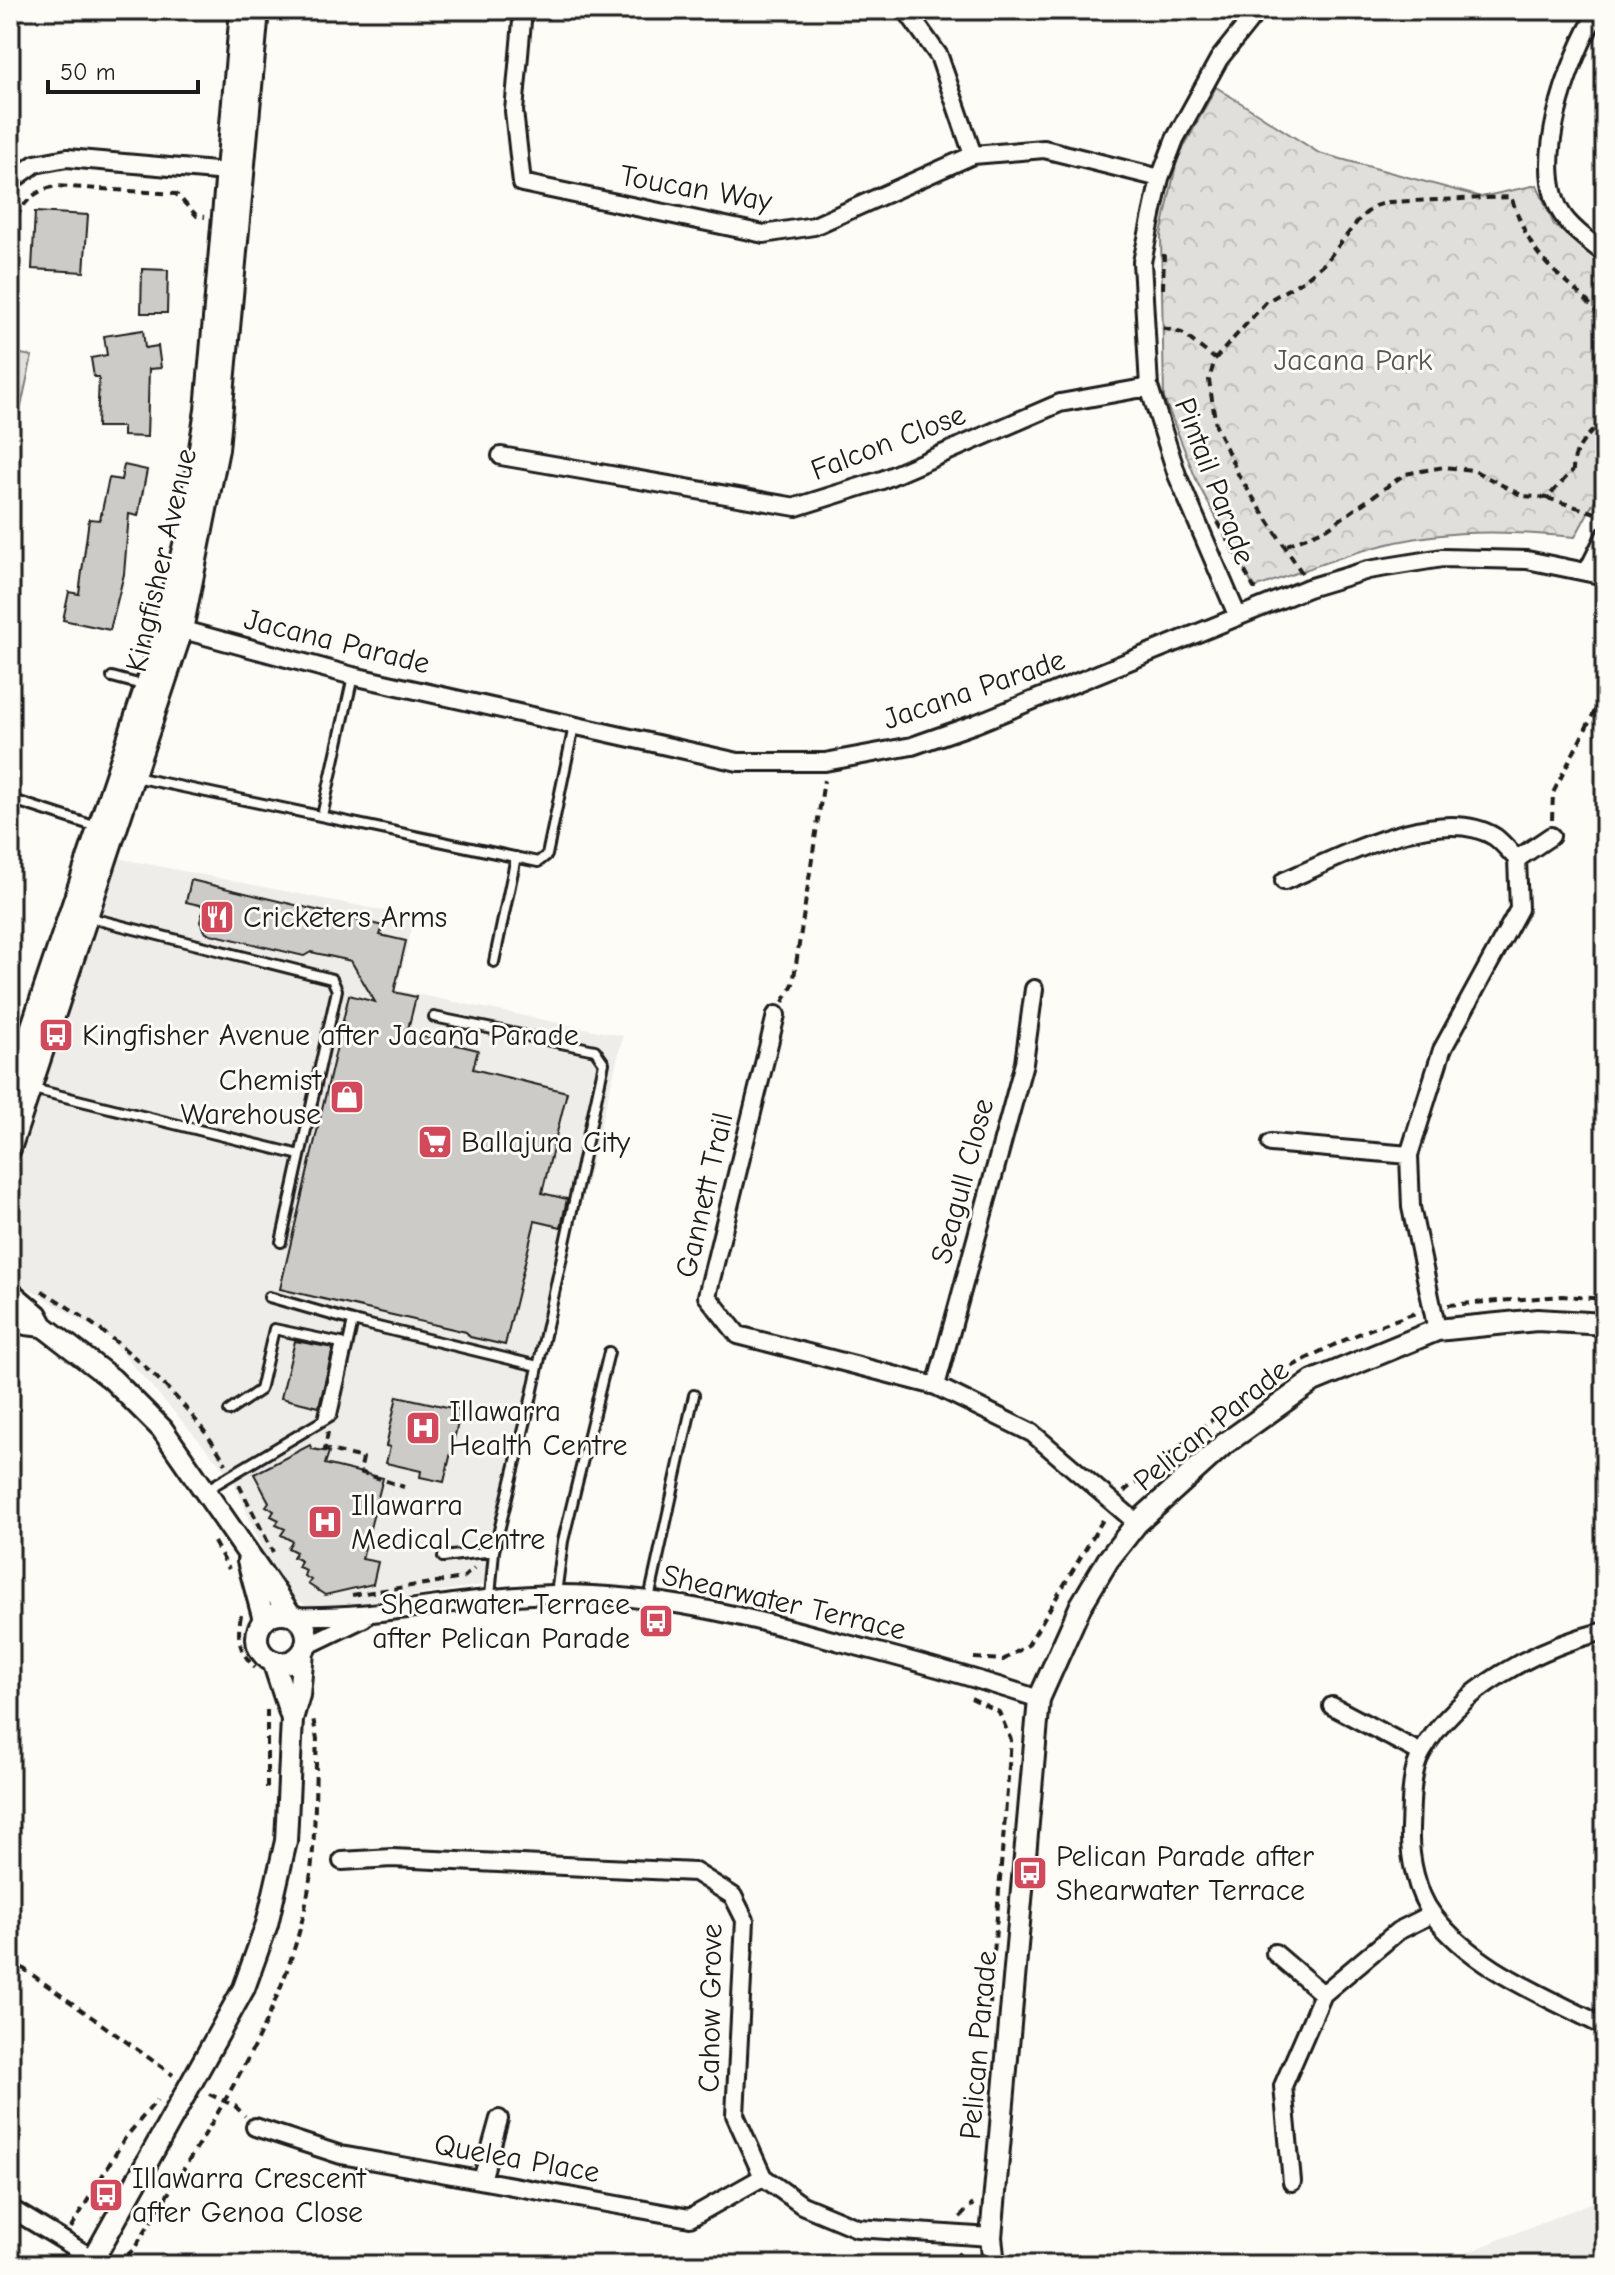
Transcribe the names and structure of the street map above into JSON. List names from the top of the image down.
{
  "streets": {
    "street": [
      "Toucan Way",
      "Falcon Close",
      "Pintail Parade",
      "Kingfisher Avenue",
      "Jacana Parade",
      "Seagull Close",
      "Gannett Trail",
      "Pelican Parade",
      "Shearwater Terrace",
      "Cahow Grove",
      "Quelea Place"
    ]
  },
  "crossings": [
    ["Toucan Way", "Pintail Parade"],
    ["Falcon Close", "Pintail Parade"],
    ["Pintail Parade", "Jacana Parade"],
    ["Kingfisher Avenue", "Jacana Parade"],
    ["Seagull Close", "Gannett Trail"],
    ["Gannett Trail", "Pelican Parade"],
    ["Pelican Parade", "Shearwater Terrace"],
    ["Cahow Grove", "Quelea Place"]
  ],
  "parks": ["Jacana Park"],
  "places": {
    "restaurant": ["Cricketers Arms"],
    "bus stop": [
      "Kingfisher Avenue after Jacana Parade",
      "Shearwater Terrace after Pelican Parade",
      "Pelican Parade after Shearwater Terrace",
      "Illawarra Crescent after Genoa Close"
    ],
    "shop": ["Chemist Warehouse"],
    "supermarket": ["Ballajura City"],
    "hospital": ["Illawarra Health Centre", "Illawarra Medical Centre"]
  },
  "scale_bar": "50 m"
}
